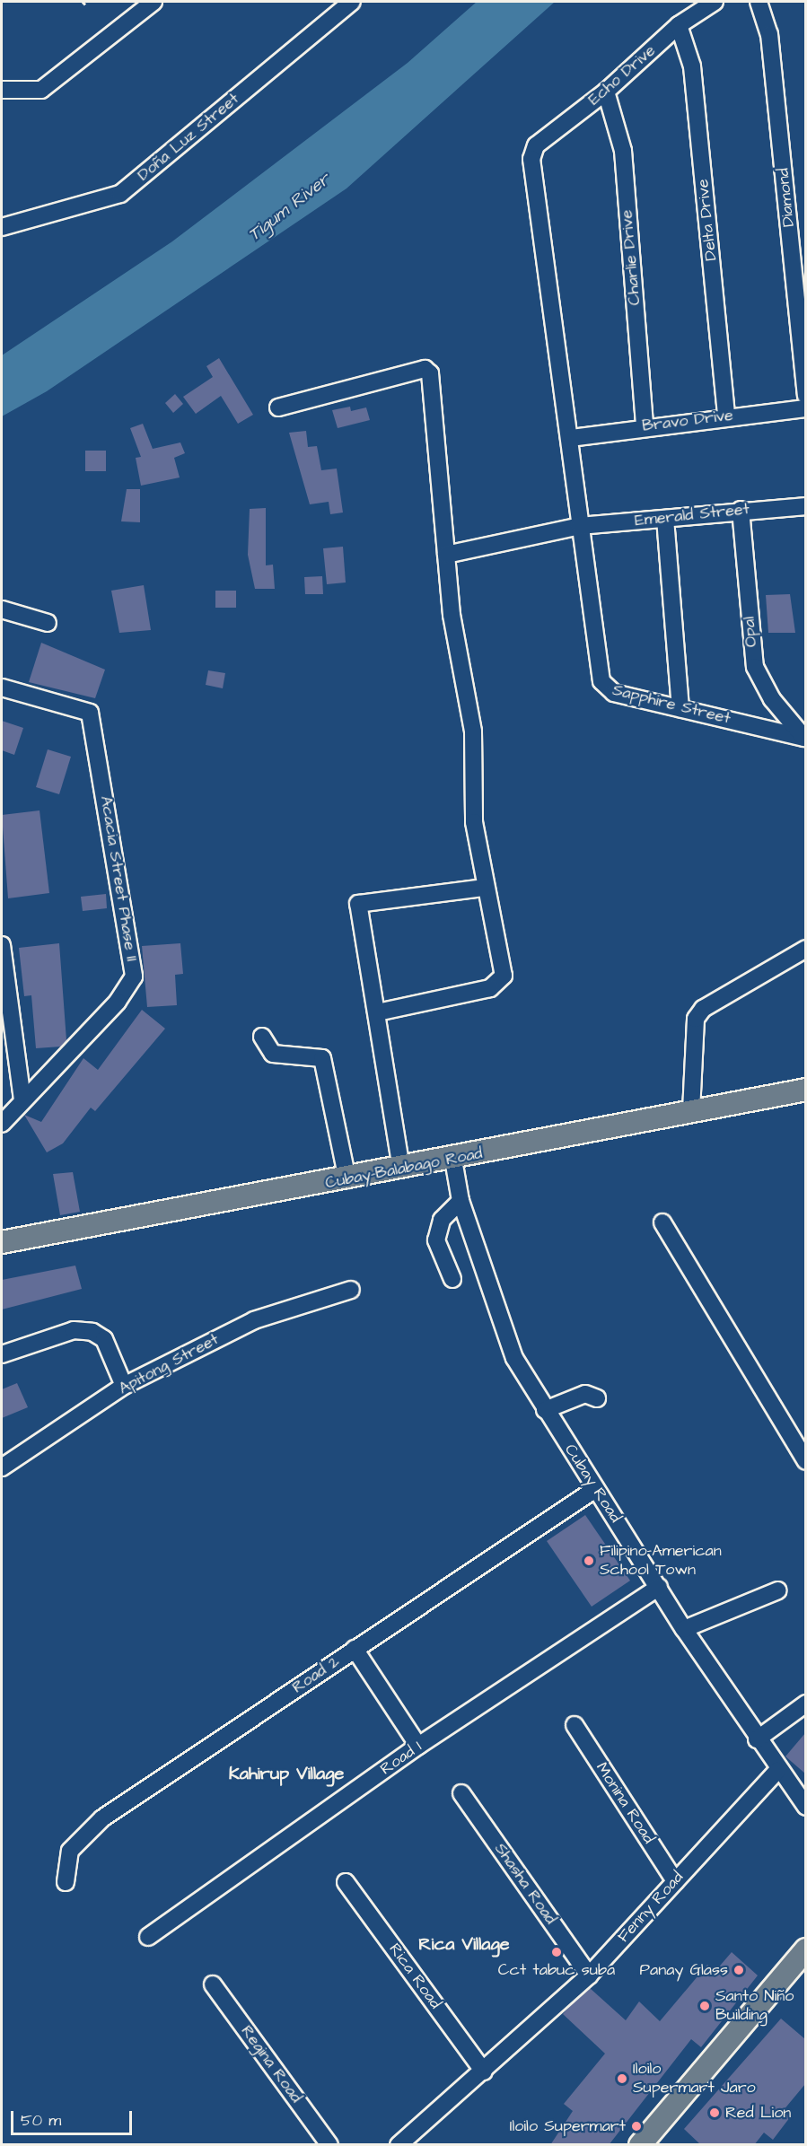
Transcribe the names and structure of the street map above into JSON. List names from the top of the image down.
{
  "streets": {
    "main road": ["Cubay-Balabago Road"],
    "street": [
      "Echo Drive",
      "Doña Luz Street",
      "Diamond",
      "Delta Drive",
      "Charlie Drive",
      "Bravo Drive",
      "Emerald Street",
      "Opal",
      "Sapphire Street",
      "Acacia Street Phase II",
      "Apitong Street",
      "Cubay Road",
      "Road 2",
      "Road 1",
      "Monina Road",
      "Shasha Road",
      "Fenny Road",
      "Rica Road",
      "Regina Road"
    ]
  },
  "crossings": [
    ["Echo Drive", "Delta Drive"],
    ["Echo Drive", "Charlie Drive"],
    ["Echo Drive", "Sapphire Street"],
    ["Delta Drive", "Bravo Drive"],
    ["Charlie Drive", "Bravo Drive"],
    ["Bravo Drive", "Sapphire Street"],
    ["Emerald Street", "Opal"],
    ["Emerald Street", "Sapphire Street"],
    ["Opal", "Sapphire Street"],
    ["Cubay-Balabago Road", "Cubay Road"],
    ["Cubay Road", "Road 2"],
    ["Cubay Road", "Road 1"],
    ["Cubay Road", "Fenny Road"],
    ["Monina Road", "Fenny Road"],
    ["Shasha Road", "Fenny Road"],
    ["Fenny Road", "Rica Road"]
  ],
  "districts": ["Kahirup Village", "Rica Village"],
  "water": ["Tigum River"],
  "places": [
    "Filipino-American School Town",
    "Cct tabuc suba",
    "Panay Glass",
    "Santo Niño Building",
    "Iloilo Supermart Jaro",
    "Red Lion",
    "Iloilo Supermart"
  ],
  "scale_bar": "50 m"
}
